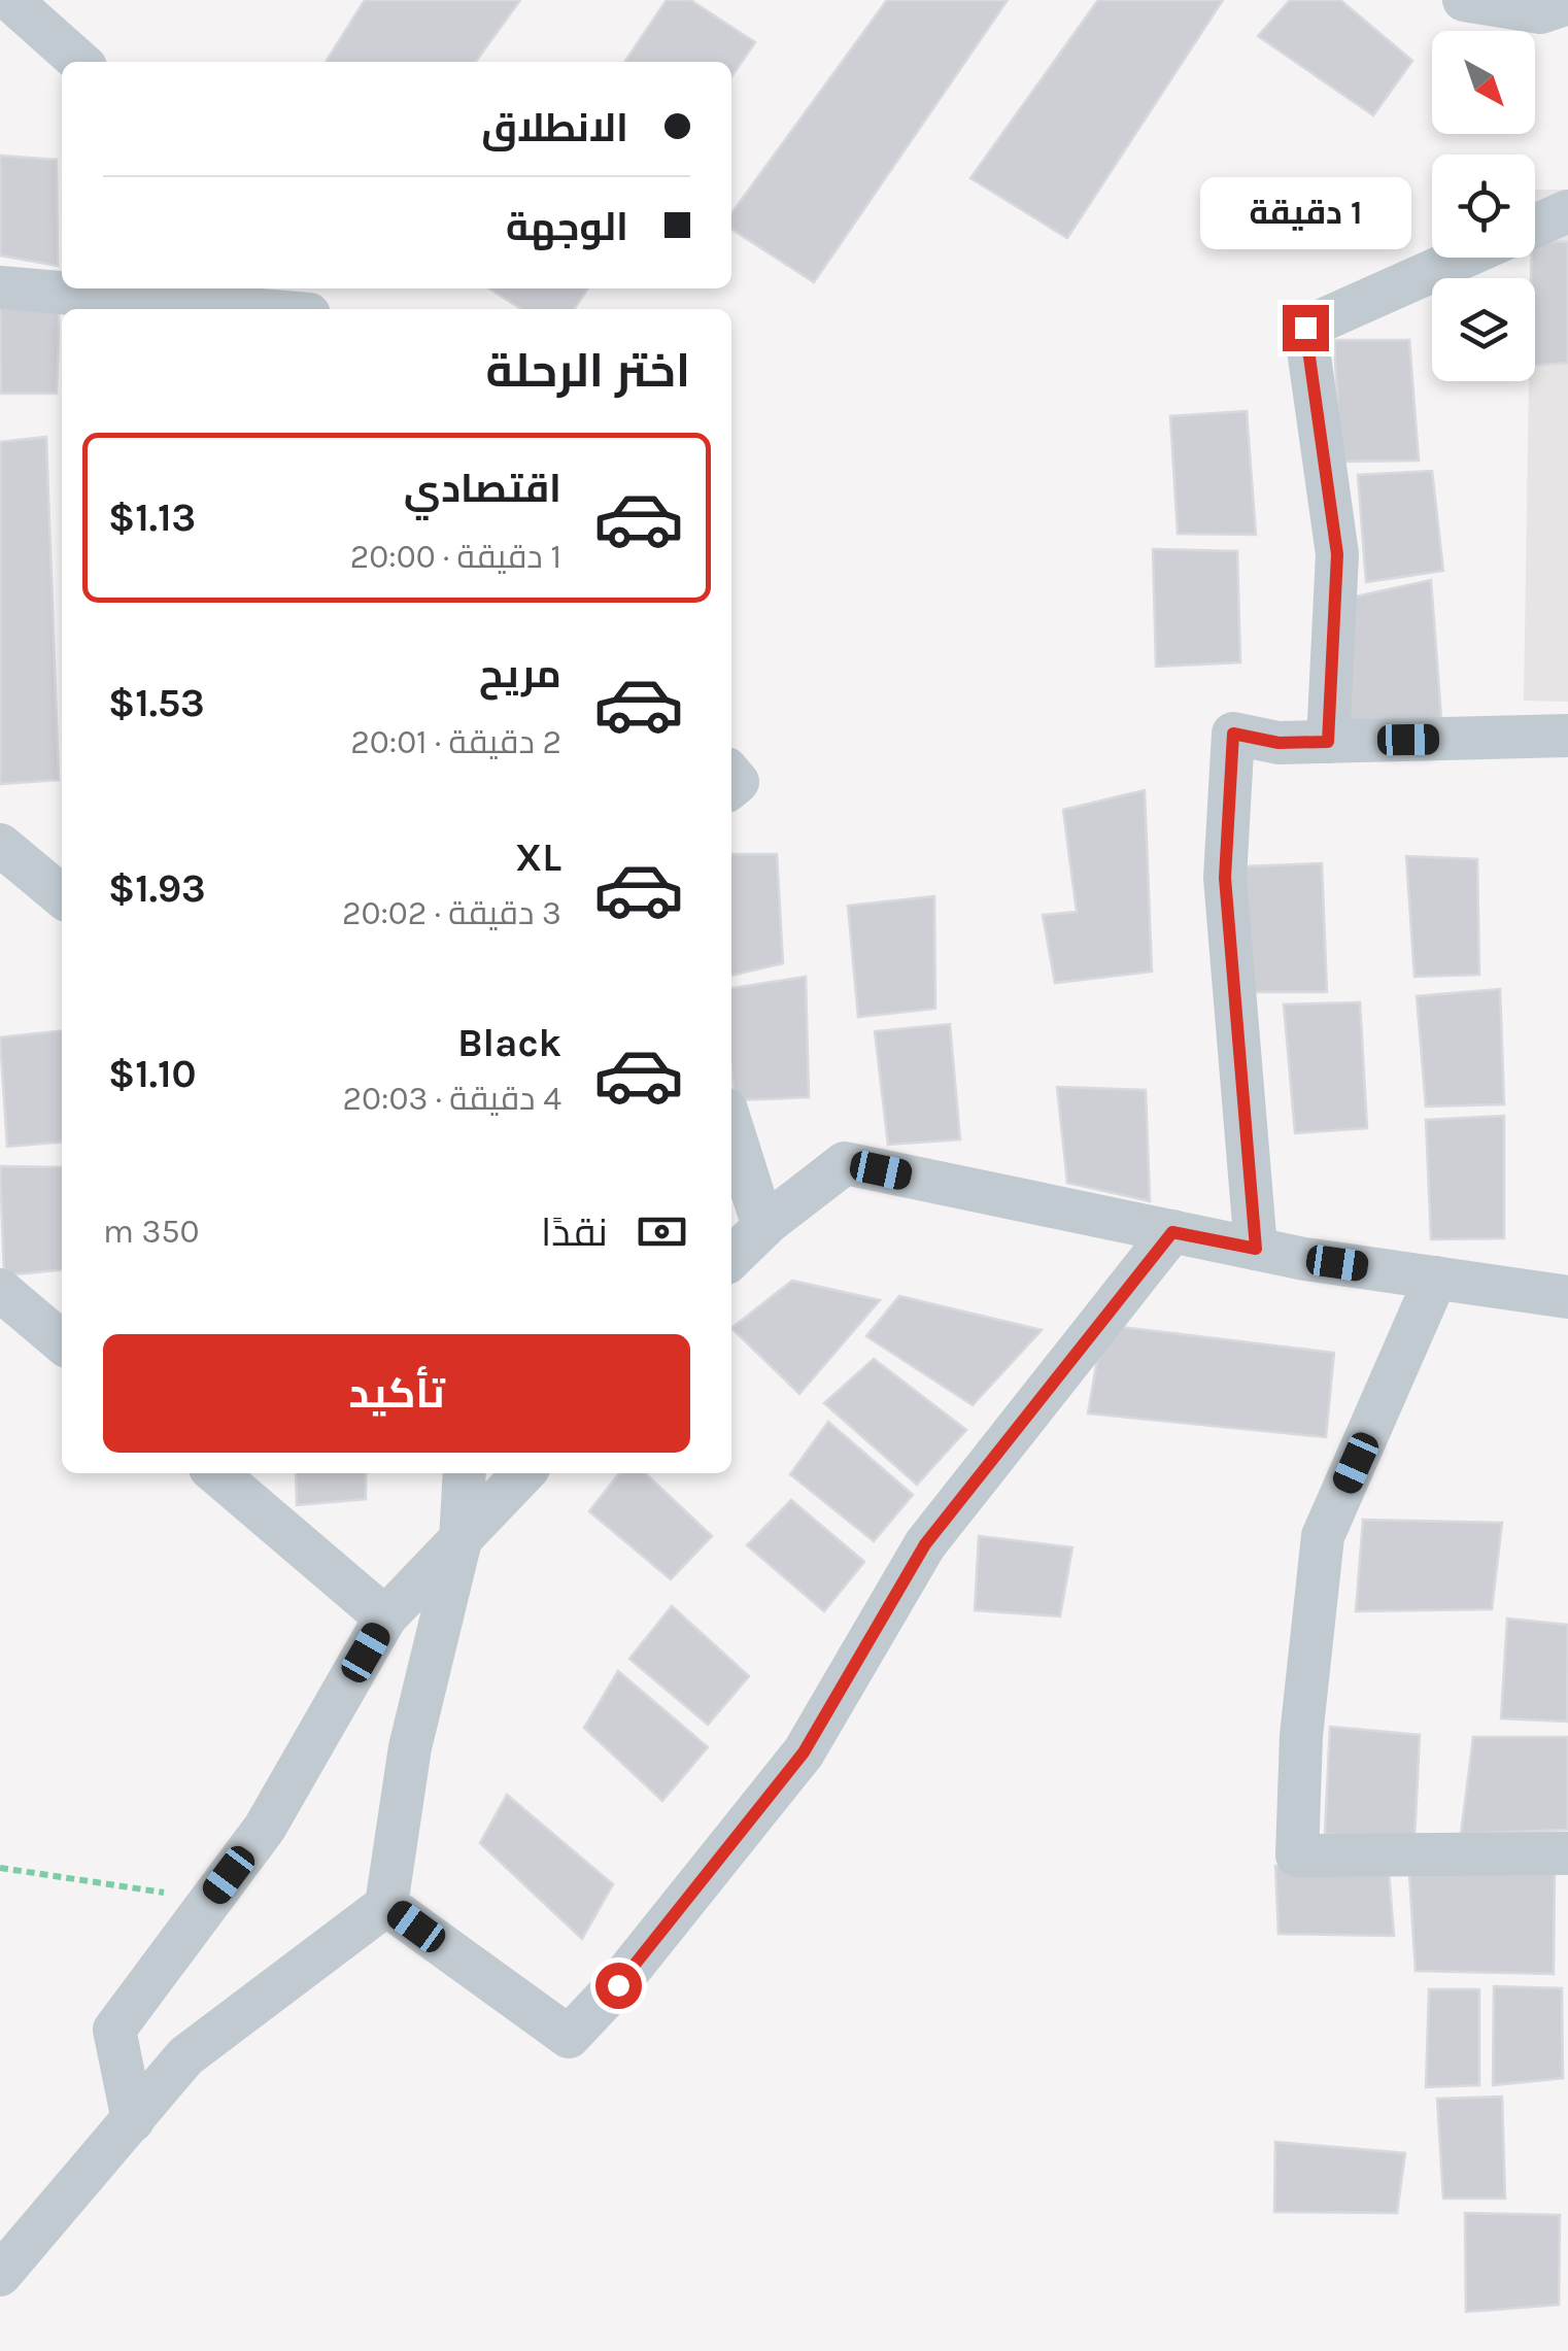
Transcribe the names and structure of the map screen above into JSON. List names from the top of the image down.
{
  "north": "bottom right",
  "page": {
    "banner": ["الانطلاق", "الوجهة"],
    "bubble": "1 دقيقة",
    "heading": "اختر الرحلة",
    "list": [
      {
        "name": "اقتصادي",
        "note": "1 دقيقة · 20:00",
        "value": "$1.13"
      },
      {
        "name": "مريح",
        "note": "2 دقيقة · 20:01",
        "value": "$1.53"
      },
      {
        "name": "XL",
        "note": "3 دقيقة · 20:02",
        "value": "$1.93"
      },
      {
        "name": "Black",
        "note": "4 دقيقة · 20:03",
        "value": "$1.10"
      }
    ],
    "pay": ["نقدًا", "350 m"],
    "buttons": "تأكيد"
  }
}
